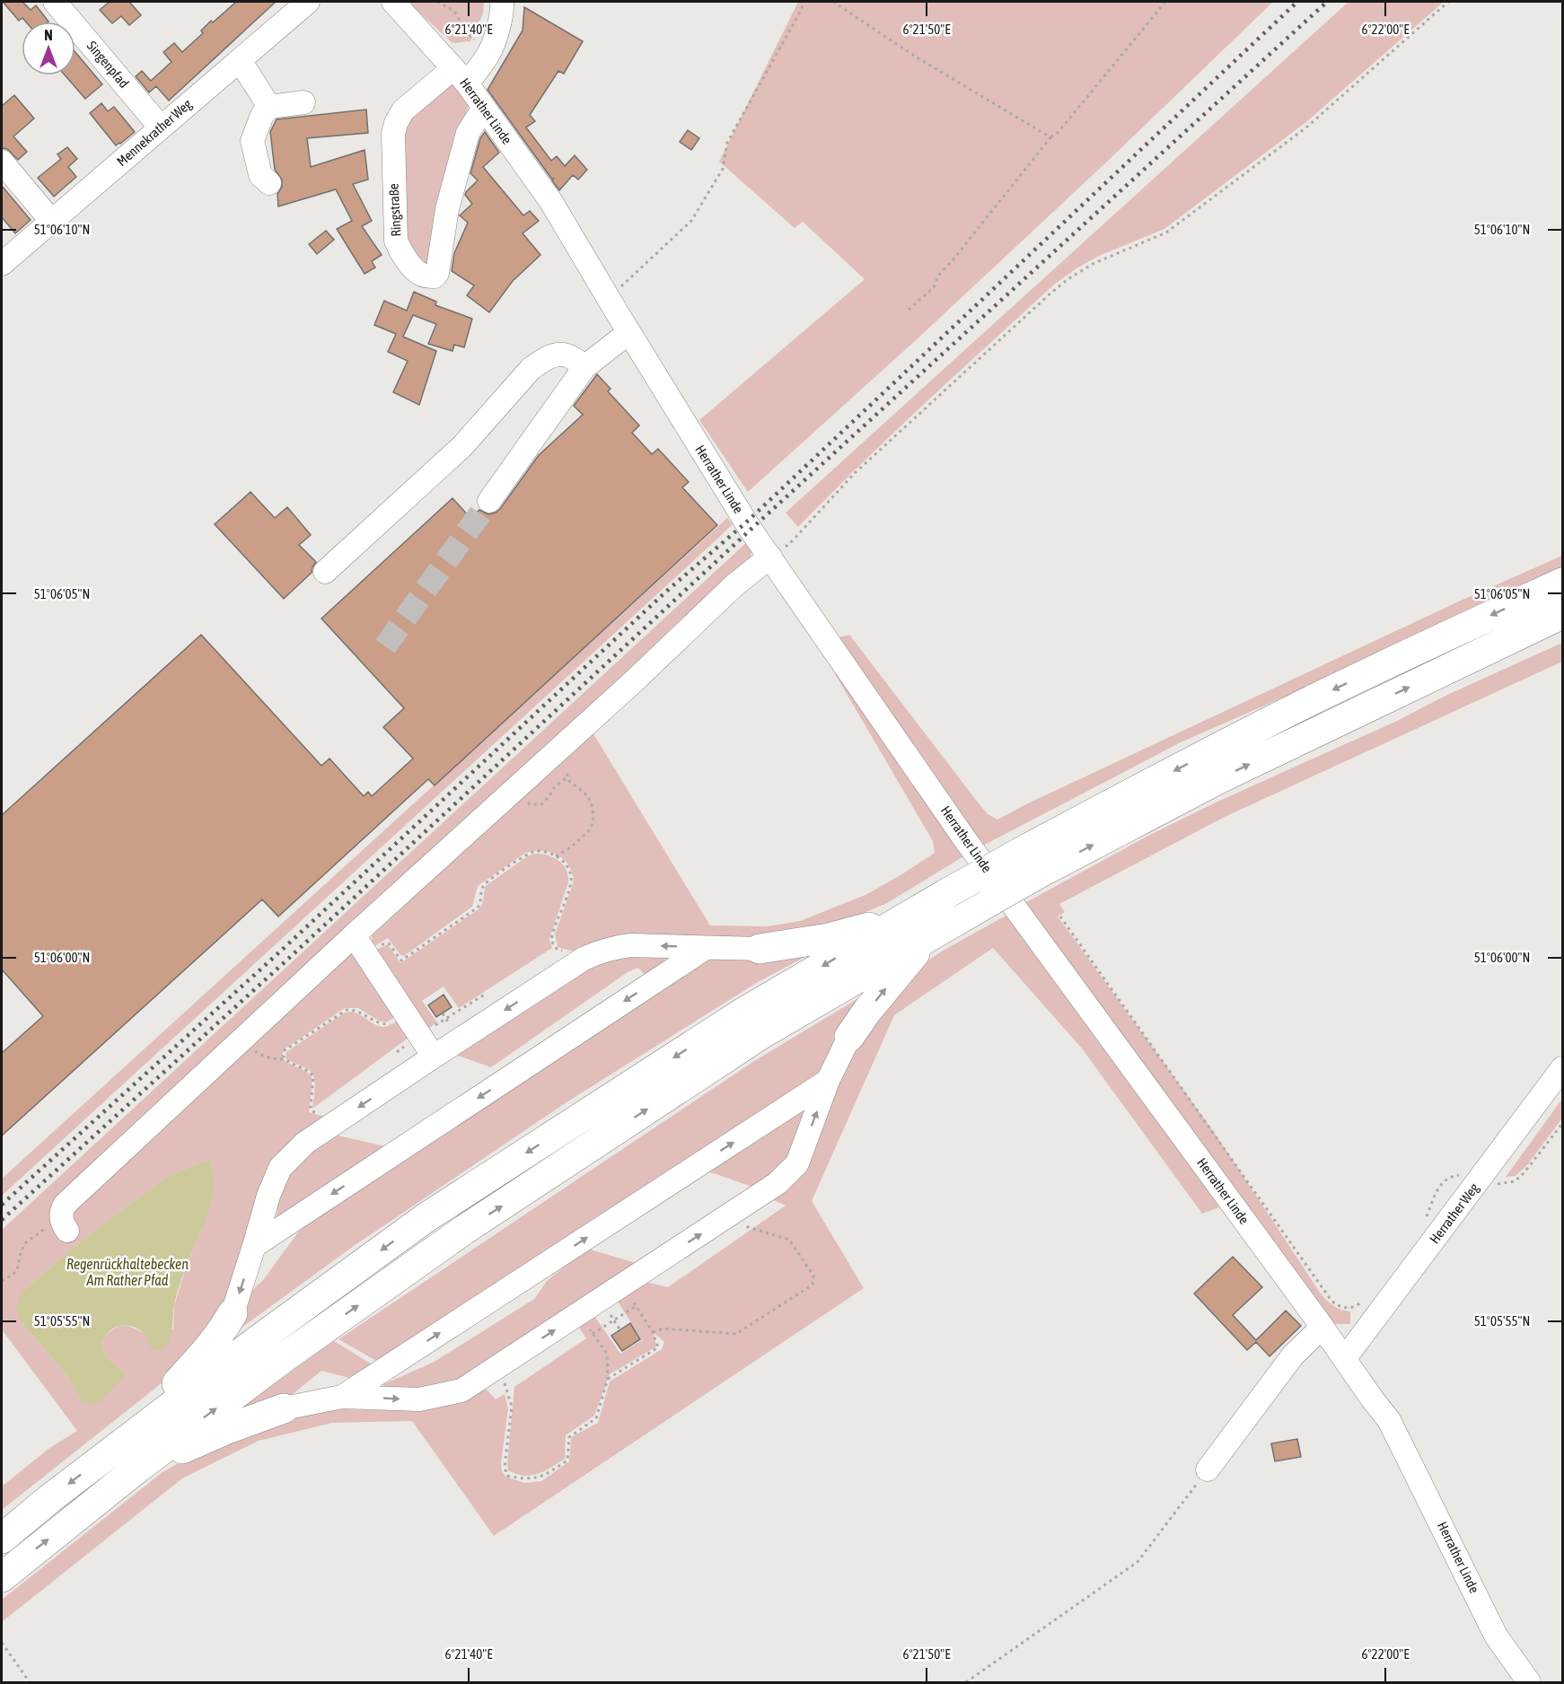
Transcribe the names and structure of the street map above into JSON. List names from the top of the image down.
{
  "streets": {
    "street": [
      "Singenpfad",
      "Herrather Linde",
      "Mennekrather Weg",
      "Ringstraße",
      "Herrather Weg"
    ]
  },
  "crossings": [
    ["Singenpfad", "Mennekrather Weg"],
    ["Herrather Linde", "Ringstraße"],
    ["Herrather Linde", "Herrather Weg"]
  ],
  "water": ["Regenrückhaltebecken Am Rather Pfad"],
  "north": "top",
  "coordinates": [
    "6°21'40\"E",
    "6°21'50\"E",
    "6°22'00\"E",
    "51°06'10\"N",
    "51°06'05\"N",
    "51°06'00\"N",
    "51°05'55\"N"
  ]
}
